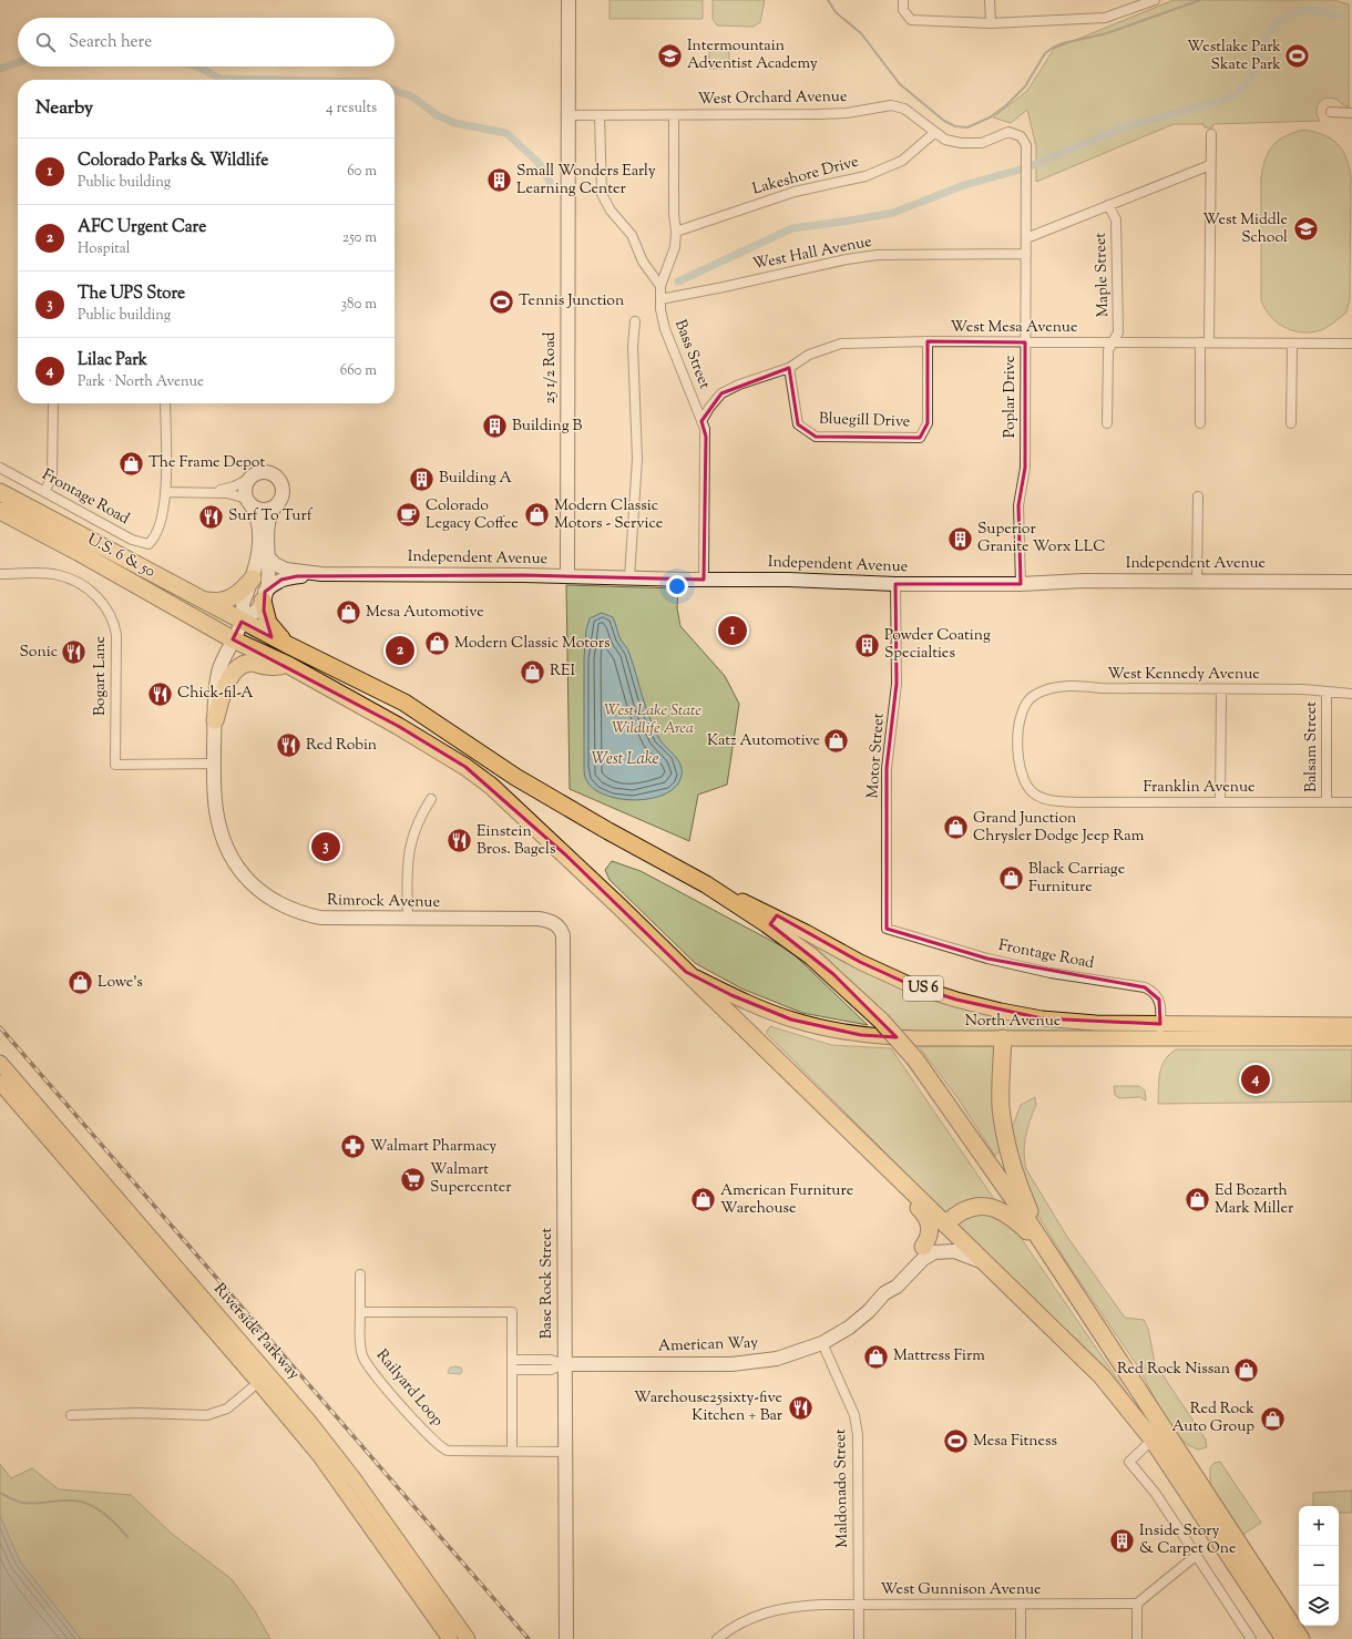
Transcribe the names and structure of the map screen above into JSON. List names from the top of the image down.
{
  "streets": {
    "highway": ["U.S. 6 & 50"],
    "main road": ["US 6", "North Avenue", "Riverside Parkway"],
    "street": [
      "West Orchard Avenue",
      "Lakeshore Drive",
      "West Hall Avenue",
      "Maple Street",
      "West Mesa Avenue",
      "Bass Street",
      "25 1/2 Road",
      "Poplar Drive",
      "Bluegill Drive",
      "Frontage Road",
      "Independent Avenue",
      "West Kennedy Avenue",
      "Bogart Lane",
      "Balsam Street",
      "Motor Street",
      "Franklin Avenue",
      "Rimrock Avenue",
      "Base Rock Street",
      "American Way",
      "Railyard Loop",
      "Maldonado Street",
      "West Gunnison Avenue"
    ]
  },
  "crossings": [
    ["West Orchard Avenue", "Lakeshore Drive"],
    ["West Orchard Avenue", "Bass Street"],
    ["West Orchard Avenue", "25 1/2 Road"],
    ["West Orchard Avenue", "Poplar Drive"],
    ["Lakeshore Drive", "Bass Street"],
    ["West Hall Avenue", "Bass Street"],
    ["West Hall Avenue", "Poplar Drive"],
    ["Maple Street", "West Mesa Avenue"],
    ["West Mesa Avenue", "Bass Street"],
    ["West Mesa Avenue", "Poplar Drive"],
    ["West Mesa Avenue", "Bluegill Drive"],
    ["Bass Street", "Independent Avenue"],
    ["25 1/2 Road", "Independent Avenue"],
    ["Poplar Drive", "Independent Avenue"],
    ["Frontage Road", "Motor Street"],
    ["Frontage Road", "North Avenue"],
    ["U.S. 6 & 50", "Independent Avenue"],
    ["U.S. 6 & 50", "Rimrock Avenue"],
    ["U.S. 6 & 50", "North Avenue"],
    ["U.S. 6 & 50", "American Way"],
    ["Independent Avenue", "Motor Street"],
    ["Independent Avenue", "Rimrock Avenue"],
    ["West Kennedy Avenue", "Balsam Street"],
    ["West Kennedy Avenue", "Franklin Avenue"],
    ["Bogart Lane", "Rimrock Avenue"],
    ["Balsam Street", "Franklin Avenue"],
    ["Rimrock Avenue", "Base Rock Street"],
    ["Base Rock Street", "American Way"],
    ["Base Rock Street", "Railyard Loop"],
    ["American Way", "Maldonado Street"],
    ["Maldonado Street", "West Gunnison Avenue"]
  ],
  "water": ["West Lake"],
  "parks": ["West Lake State Wildlife Area"],
  "places": {
    "school or university": ["Intermountain Adventist Academy", "West Middle School"],
    "sports": ["Westlake Park Skate Park", "Tennis Junction", "Mesa Fitness"],
    "building": [
      "Small Wonders Early Learning Center",
      "Building B",
      "Building A",
      "Superior Granite Worx LLC",
      "Powder Coating Specialties",
      "Inside Story & Carpet One"
    ],
    "shop": [
      "The Frame Depot",
      "Modern Classic Motors - Service",
      "Mesa Automotive",
      "Modern Classic Motors",
      "REI",
      "Katz Automotive",
      "Grand Junction Chrysler Dodge Jeep Ram",
      "Black Carriage Furniture",
      "Lowe's",
      "American Furniture Warehouse",
      "Ed Bozarth Mark Miller",
      "Mattress Firm",
      "Red Rock Nissan",
      "Red Rock Auto Group"
    ],
    "cafe": ["Colorado Legacy Coffee"],
    "restaurant": [
      "Surf To Turf",
      "Sonic",
      "Chick-fil-A",
      "Red Robin",
      "Einstein Bros. Bagels",
      "Warehouse25sixty-five Kitchen + Bar"
    ],
    "pharmacy": ["Walmart Pharmacy"],
    "supermarket": ["Walmart Supercenter"]
  },
  "page": {
    "search": "Search here",
    "heading": ["Nearby", "4 results"],
    "list": [
      {
        "mark": "1",
        "name": "Colorado Parks & Wildlife",
        "note": "Public building",
        "value": "60 m"
      },
      {
        "mark": "2",
        "name": "AFC Urgent Care",
        "note": "Hospital",
        "value": "250 m"
      },
      {
        "mark": "3",
        "name": "The UPS Store",
        "note": "Public building",
        "value": "380 m"
      },
      {
        "mark": "4",
        "name": "Lilac Park",
        "note": "Park · North Avenue",
        "value": "660 m"
      }
    ],
    "pins": [
      "1",
      "2",
      "3",
      "4"
    ],
    "map_buttons": ["+", "−"]
  }
}
